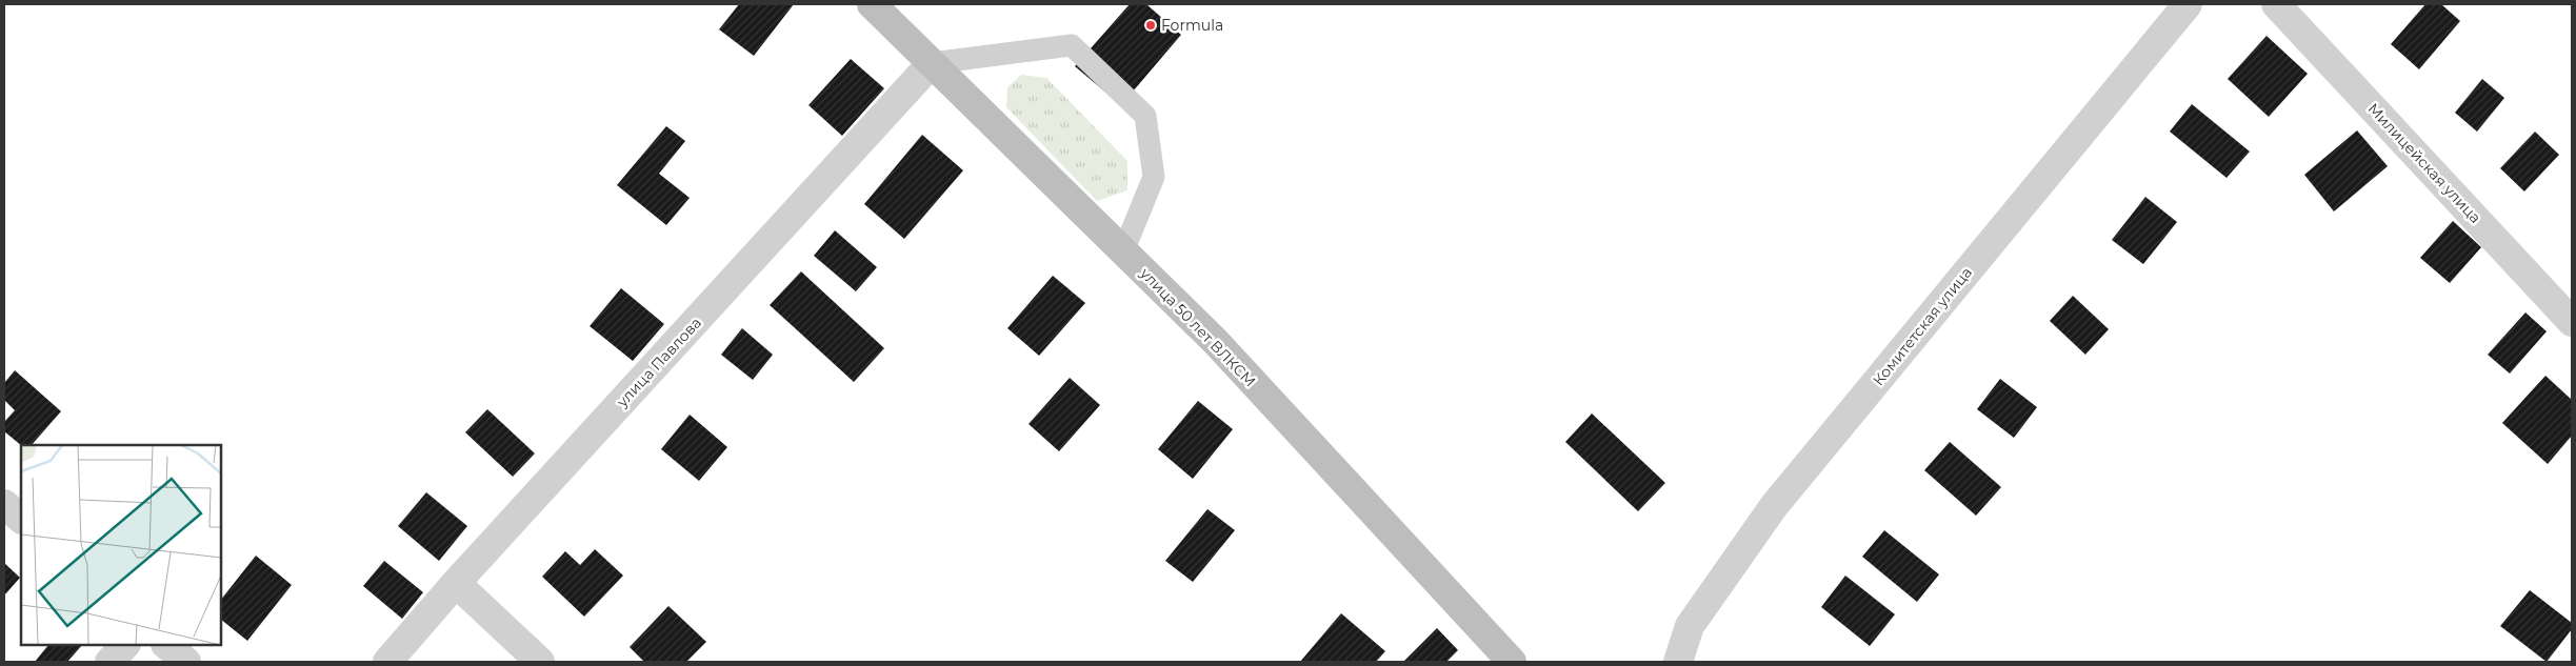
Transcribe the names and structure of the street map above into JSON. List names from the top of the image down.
{
  "streets": {
    "main road": ["улица 50 лет ВЛКСМ"],
    "street": ["Милицейская улица", "Комитетская улица", "улица Павлова"]
  },
  "crossings": [
    ["улица 50 лет ВЛКСМ", "улица Павлова"]
  ],
  "places": ["Formula"]
}
